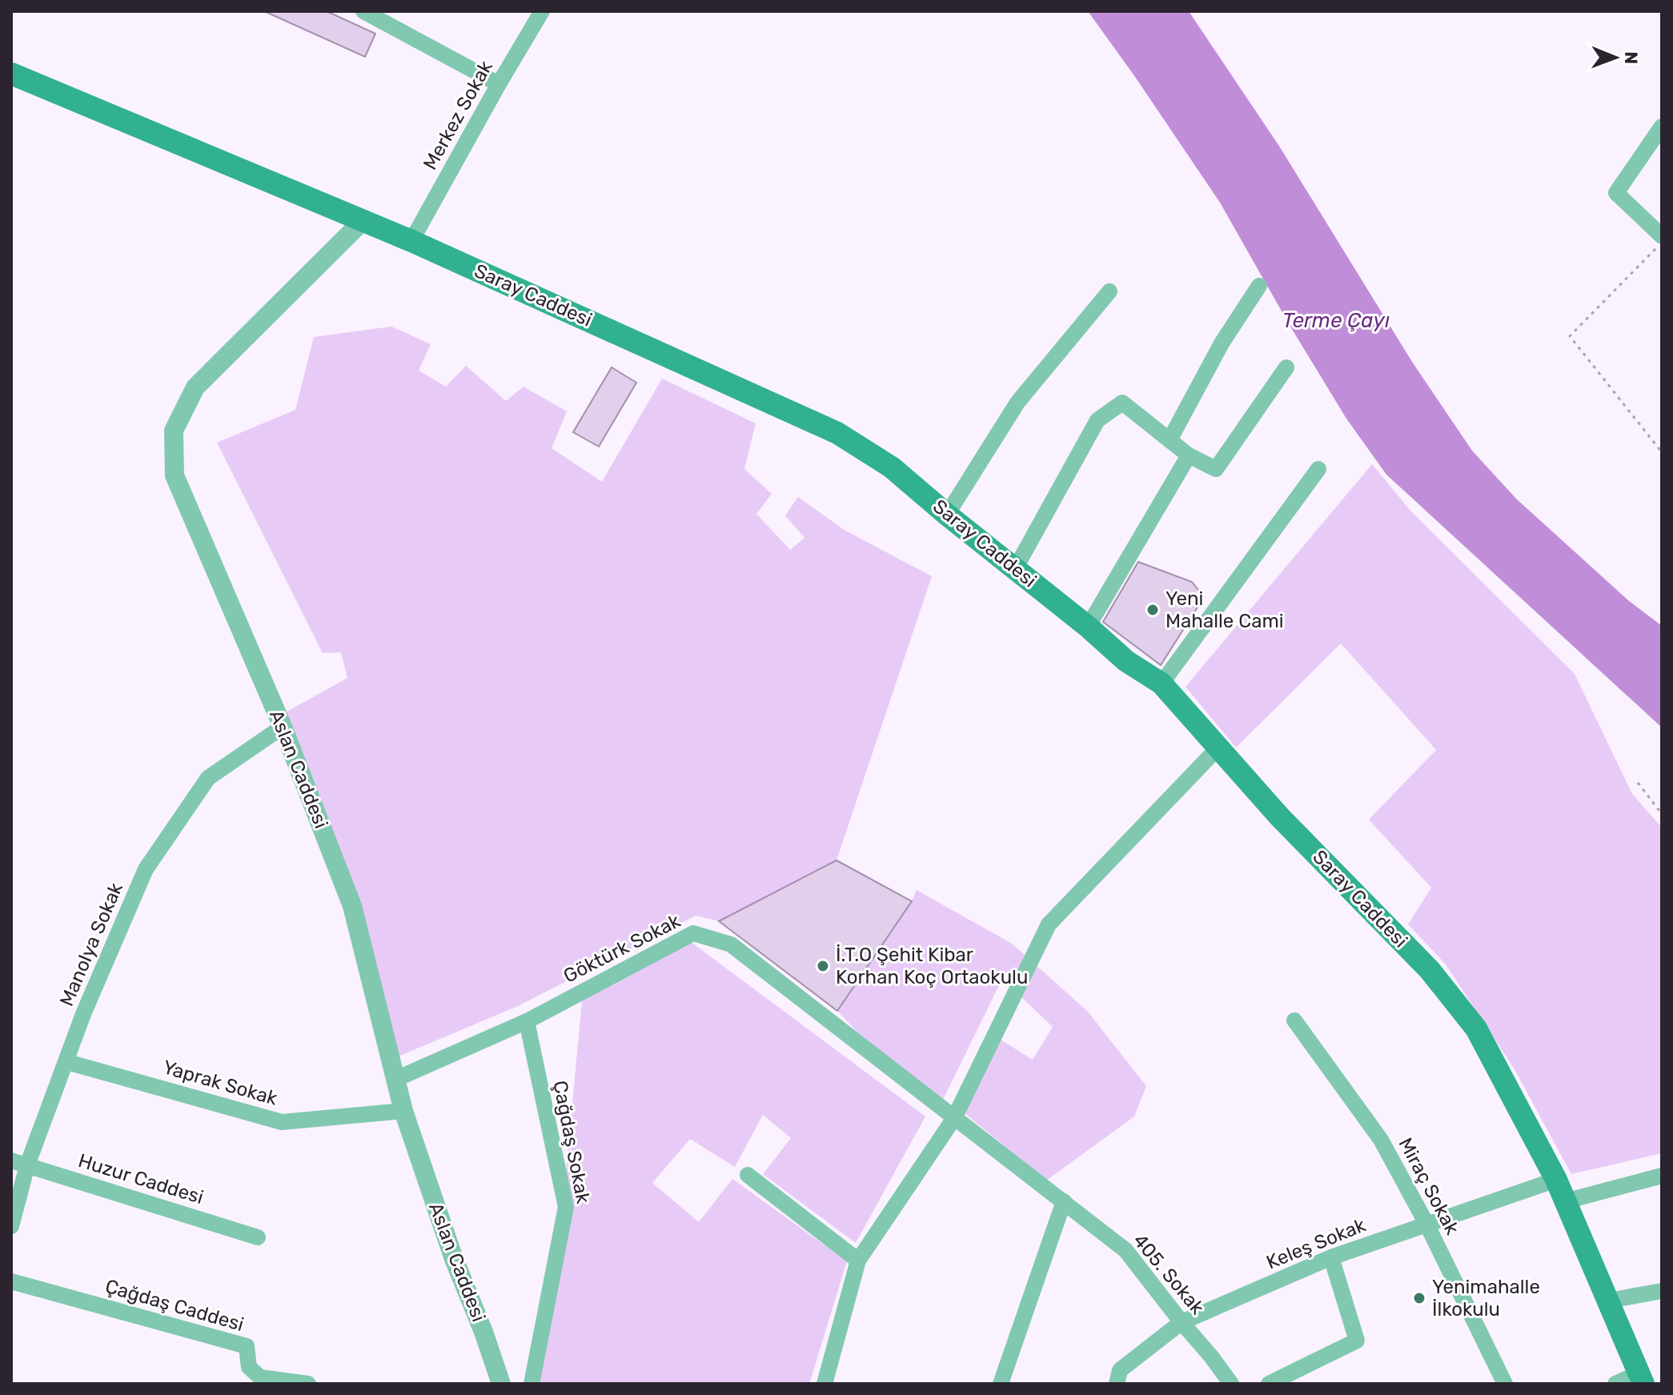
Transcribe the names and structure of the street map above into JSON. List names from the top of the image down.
{
  "streets": {
    "main road": ["Saray Caddesi"],
    "street": [
      "Merkez Sokak",
      "Aslan Caddesi",
      "Manolya Sokak",
      "Göktürk Sokak",
      "Yaprak Sokak",
      "Çağdaş Sokak",
      "Huzur Caddesi",
      "Miraç Sokak",
      "Keleş Sokak",
      "405. Sokak",
      "Çağdaş Caddesi"
    ]
  },
  "crossings": [
    ["Merkez Sokak", "Saray Caddesi"],
    ["Saray Caddesi", "Aslan Caddesi"],
    ["Saray Caddesi", "Keleş Sokak"],
    ["Aslan Caddesi", "Manolya Sokak"],
    ["Aslan Caddesi", "Göktürk Sokak"],
    ["Aslan Caddesi", "Yaprak Sokak"],
    ["Manolya Sokak", "Yaprak Sokak"],
    ["Manolya Sokak", "Huzur Caddesi"],
    ["Göktürk Sokak", "Çağdaş Sokak"],
    ["Göktürk Sokak", "405. Sokak"],
    ["Miraç Sokak", "Keleş Sokak"],
    ["Keleş Sokak", "405. Sokak"]
  ],
  "water": ["Terme Çayı"],
  "places": ["Yeni Mahalle Cami", "İ.T.O Şehit Kibar Korhan Koç Ortaokulu", "Yenimahalle İlkokulu"],
  "north": "right"
}
